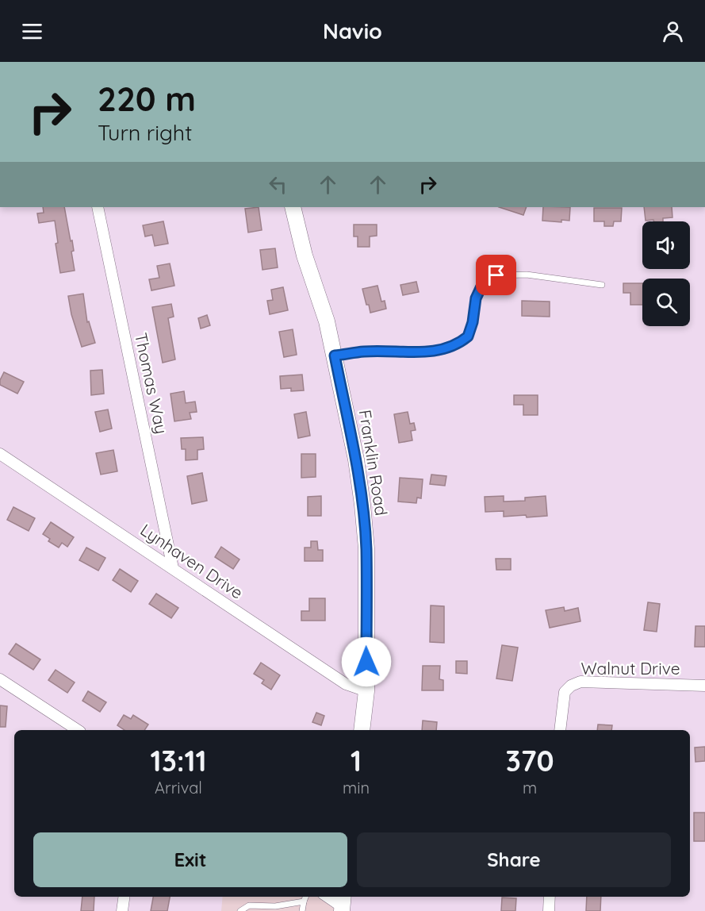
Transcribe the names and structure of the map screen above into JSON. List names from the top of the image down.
{
  "streets": {
    "main road": ["Franklin Road"],
    "street": ["Thomas Way", "Lynhaven Drive", "Walnut Drive"]
  },
  "crossings": [
    ["Thomas Way", "Lynhaven Drive"],
    ["Franklin Road", "Lynhaven Drive"]
  ],
  "page": {
    "header": "Navio",
    "turn": ["220 m", "Turn right"],
    "eta": [
      "13:11",
      "Arrival",
      "1",
      "min",
      "370",
      "m"
    ],
    "buttons": ["Exit", "Share"]
  }
}
